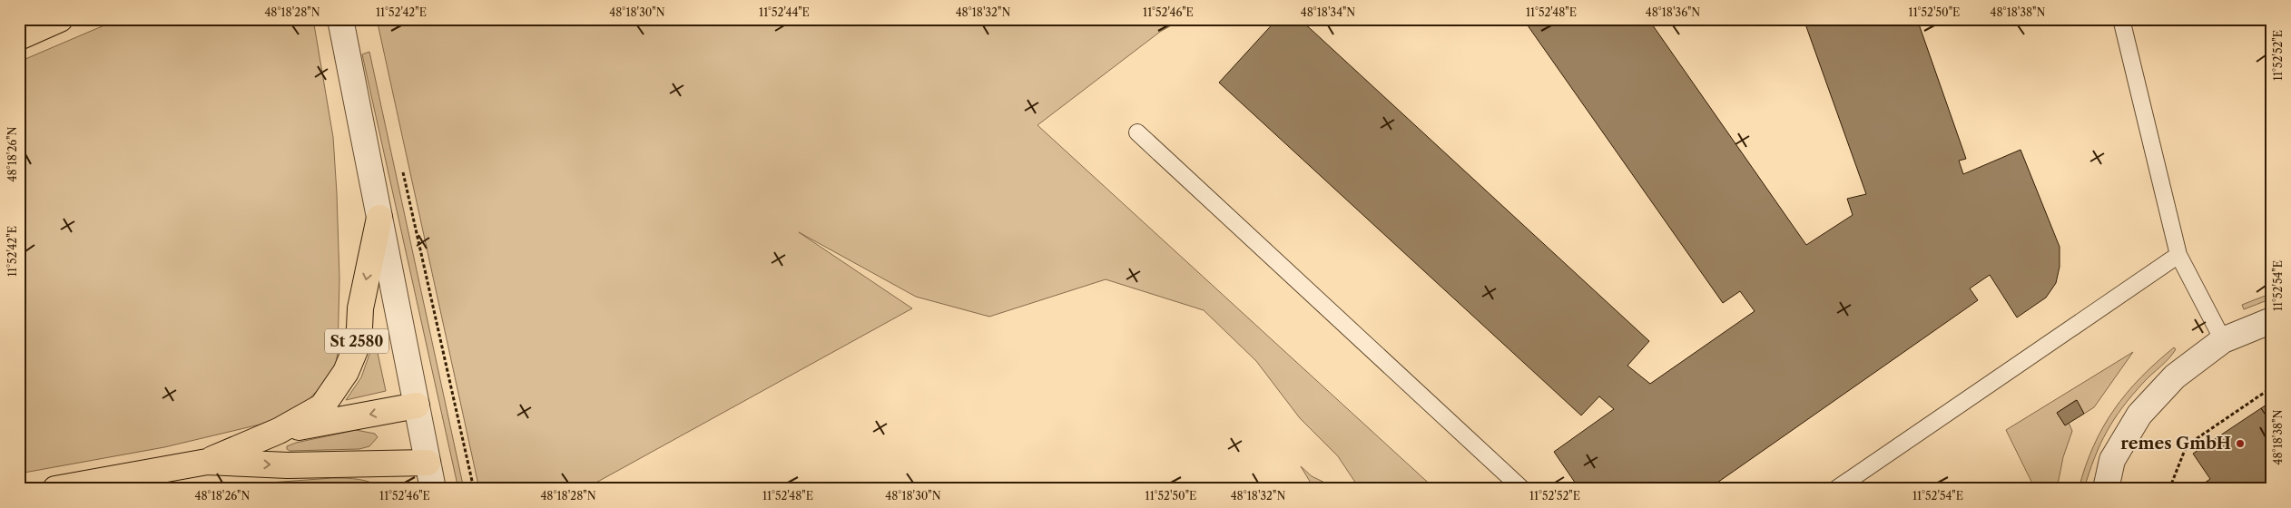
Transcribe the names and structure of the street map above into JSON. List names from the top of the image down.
{
  "streets": {
    "highway": ["St 2580"]
  },
  "places": ["remes GmbH"],
  "coordinates": [
    "48°18'28\"N",
    "11°52'42\"E",
    "48°18'30\"N",
    "11°52'44\"E",
    "48°18'32\"N",
    "11°52'46\"E",
    "48°18'34\"N",
    "11°52'48\"E",
    "48°18'36\"N",
    "11°52'50\"E",
    "48°18'38\"N",
    "11°52'52\"E",
    "48°18'26\"N",
    "11°52'54\"E"
  ]
}
